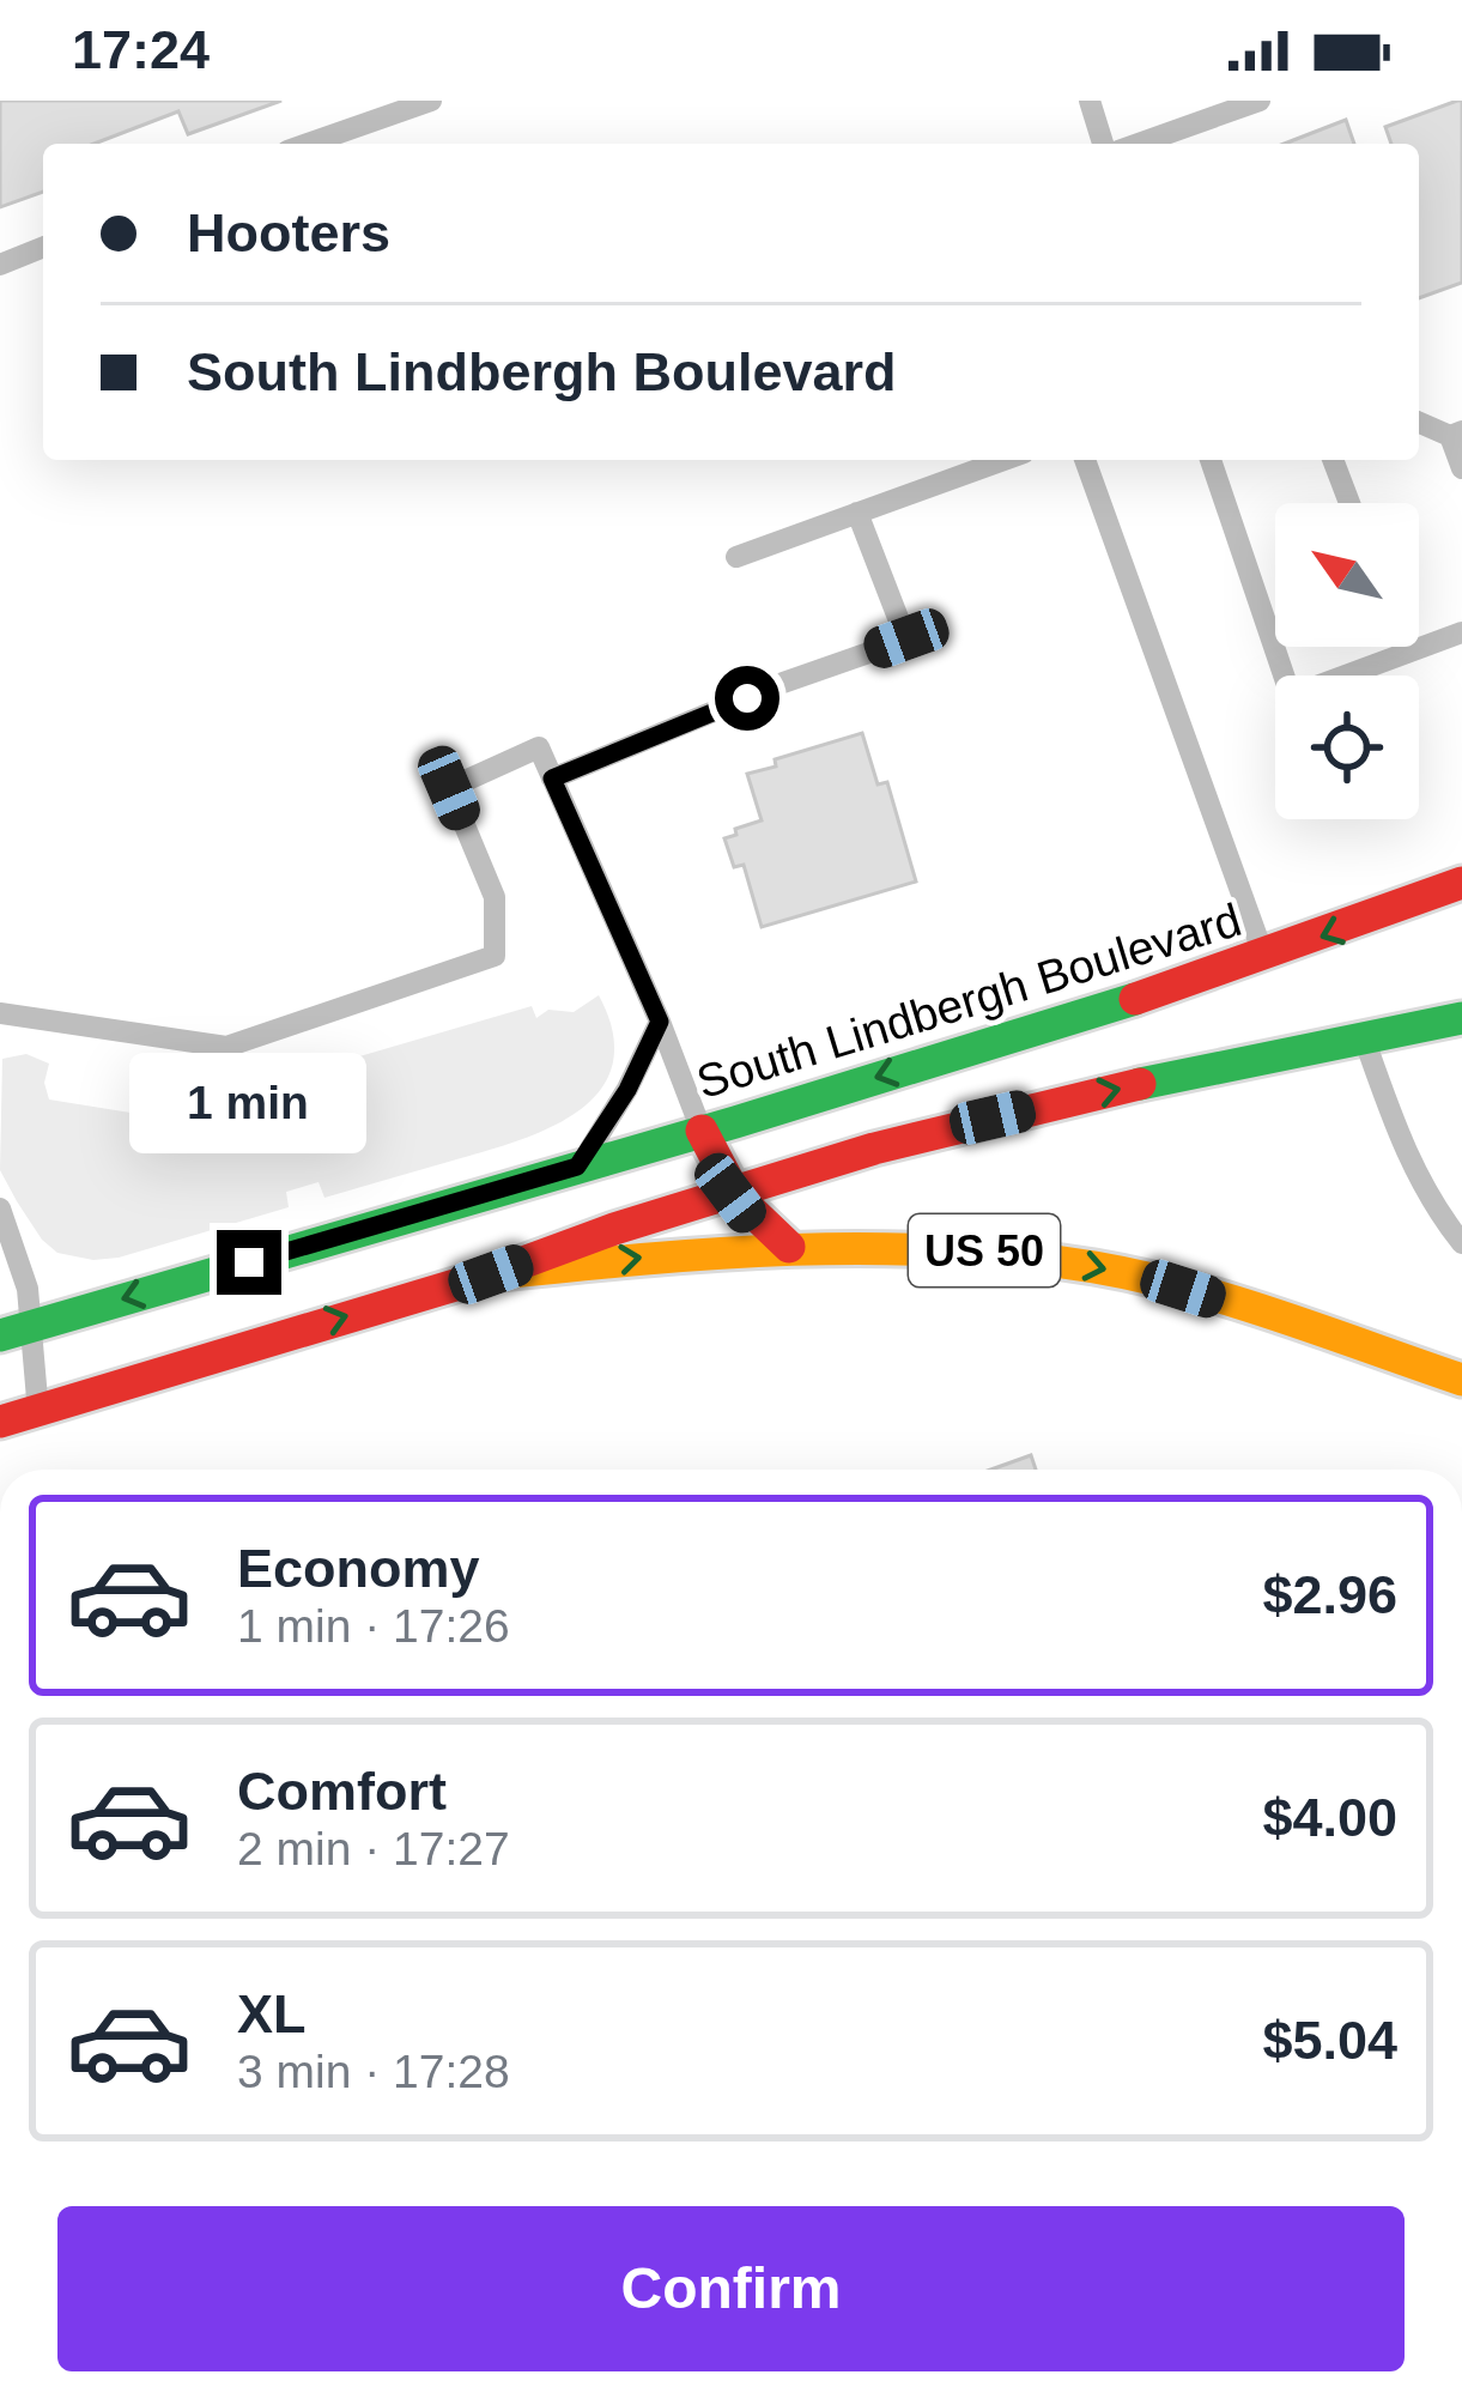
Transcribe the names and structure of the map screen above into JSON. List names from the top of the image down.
{
  "streets": {
    "main road": ["South Lindbergh Boulevard", "US 50"]
  },
  "north": "top left",
  "page": {
    "status": "17:24",
    "banner": ["Hooters", "South Lindbergh Boulevard"],
    "bubble": "1 min",
    "list": [
      {
        "name": "Economy",
        "note": "1 min · 17:26",
        "value": "$2.96"
      },
      {
        "name": "Comfort",
        "note": "2 min · 17:27",
        "value": "$4.00"
      },
      {
        "name": "XL",
        "note": "3 min · 17:28",
        "value": "$5.04"
      }
    ],
    "buttons": "Confirm"
  }
}
